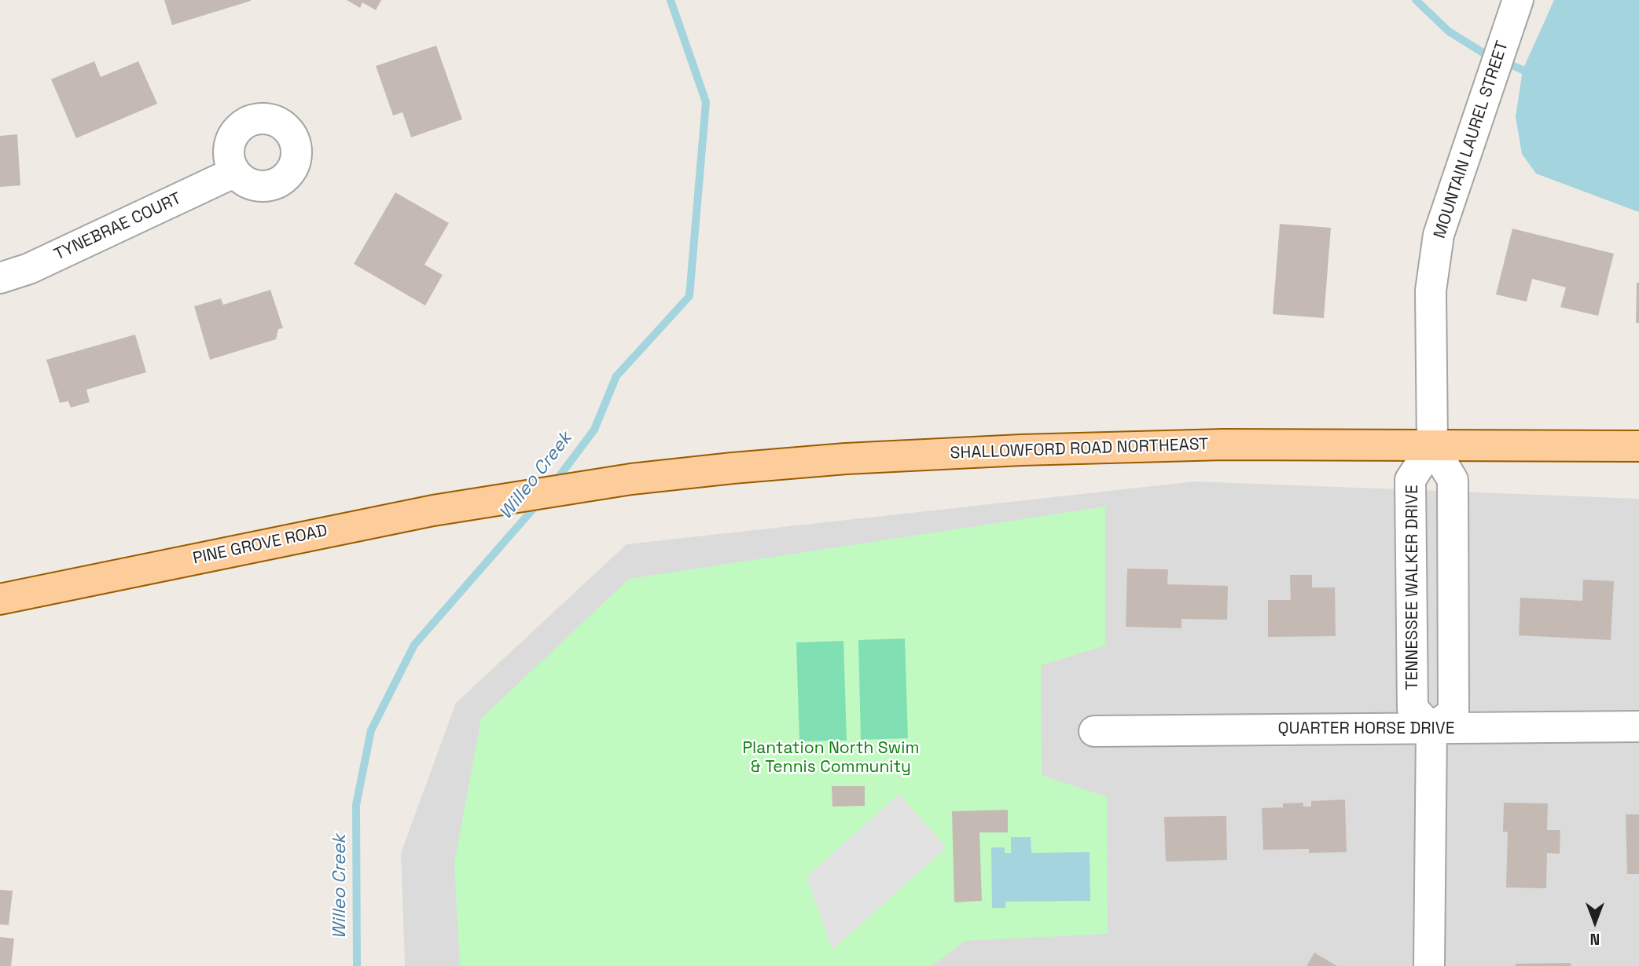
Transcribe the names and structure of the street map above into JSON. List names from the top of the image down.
{
  "streets": {
    "main road": ["SHALLOWFORD ROAD NORTHEAST", "PINE GROVE ROAD"],
    "street": [
      "MOUNTAIN LAUREL STREET",
      "TYNEBRAE COURT",
      "TENNESSEE WALKER DRIVE",
      "QUARTER HORSE DRIVE"
    ]
  },
  "crossings": [
    ["MOUNTAIN LAUREL STREET", "SHALLOWFORD ROAD NORTHEAST"],
    ["MOUNTAIN LAUREL STREET", "TENNESSEE WALKER DRIVE"],
    ["SHALLOWFORD ROAD NORTHEAST", "PINE GROVE ROAD"],
    ["SHALLOWFORD ROAD NORTHEAST", "TENNESSEE WALKER DRIVE"],
    ["TENNESSEE WALKER DRIVE", "QUARTER HORSE DRIVE"]
  ],
  "water": ["Willeo Creek"],
  "parks": ["Plantation North Swim & Tennis Community"],
  "north": "bottom"
}
